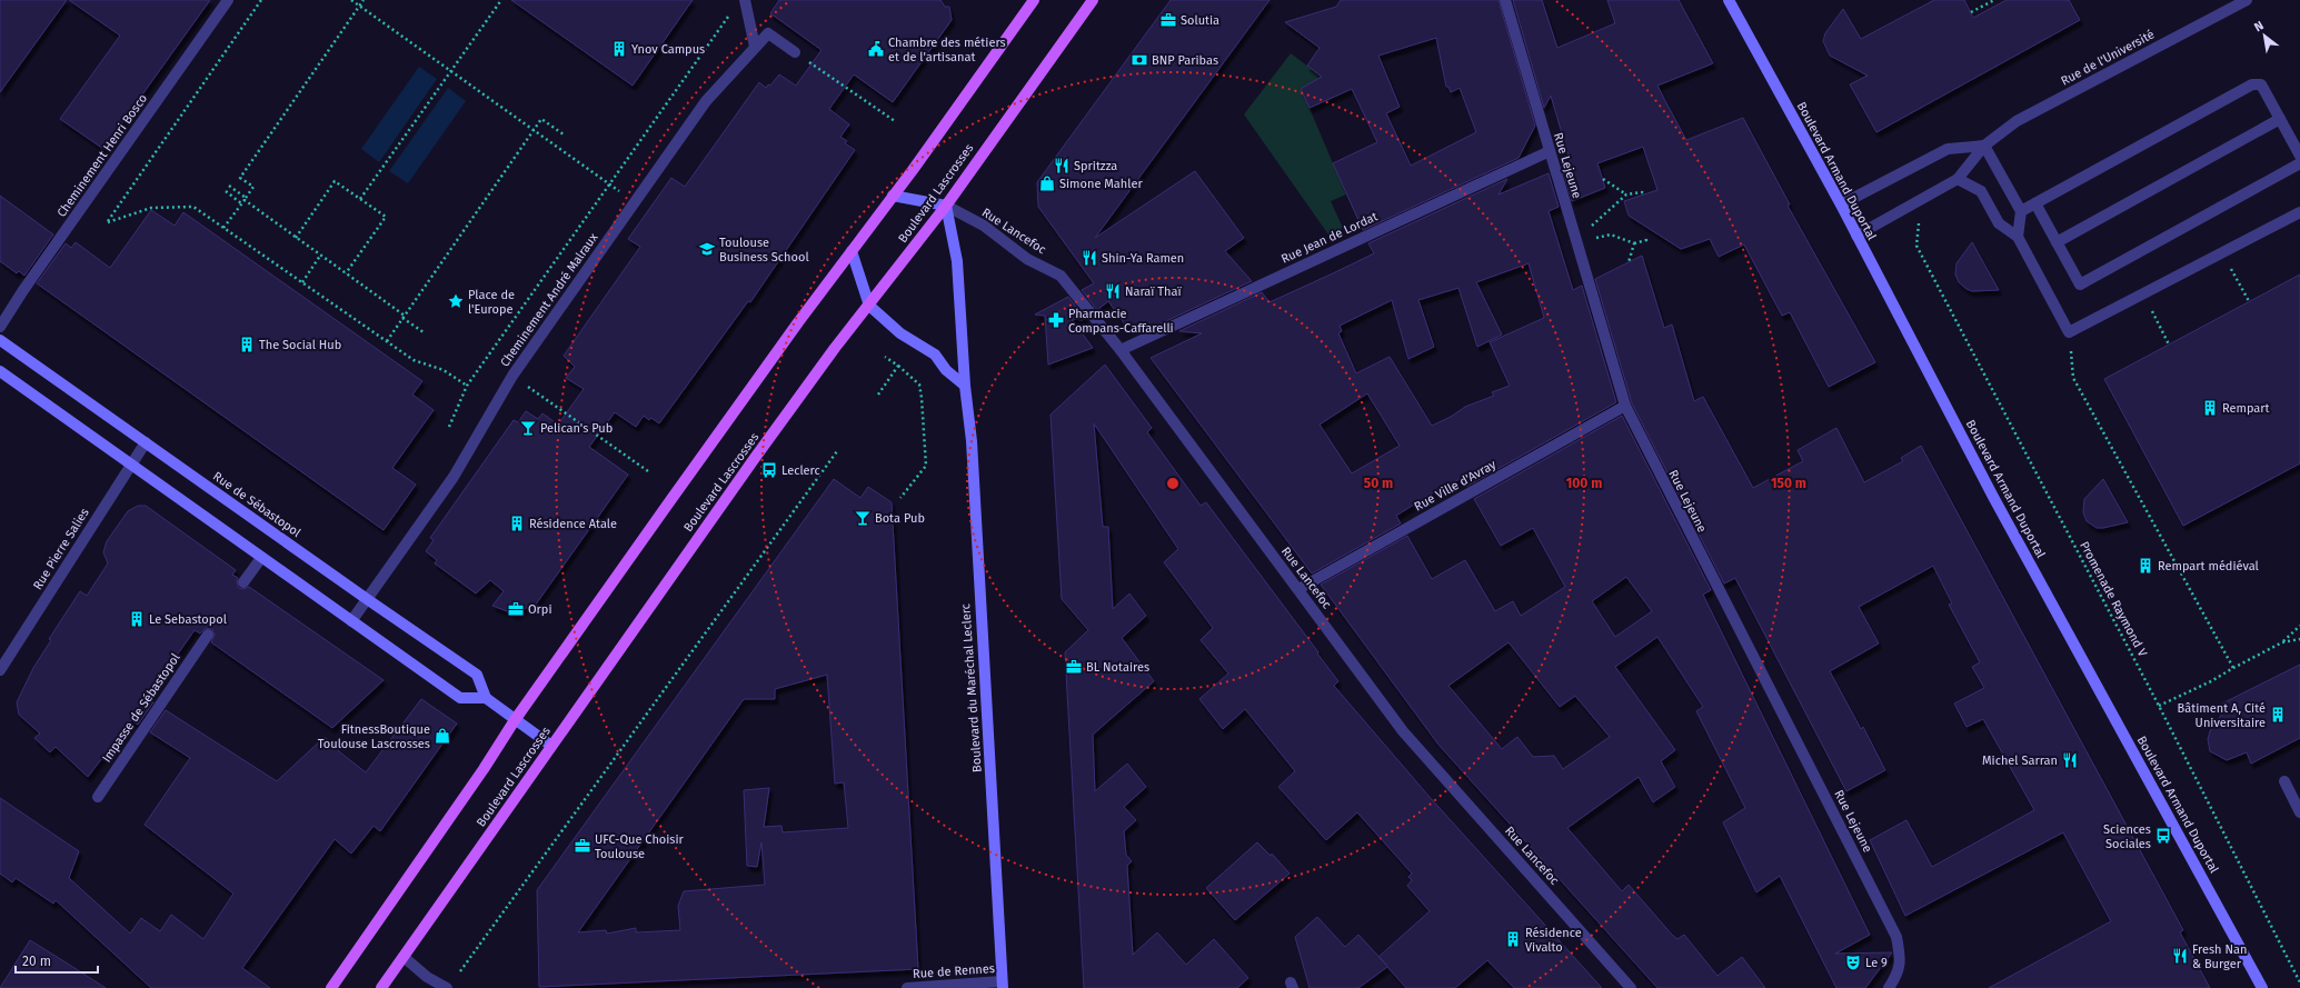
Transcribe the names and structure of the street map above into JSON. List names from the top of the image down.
{
  "streets": {
    "main road": ["Boulevard Lascrosses"],
    "street": [
      "Rue de l'Université",
      "Cheminement Henri Bosco",
      "Rue Lejeune",
      "Boulevard Armand Duportal",
      "Rue Lancefoc",
      "Rue Jean de Lordat",
      "Cheminement André Malraux",
      "Rue Ville d'Avray",
      "Rue de Sébastopol",
      "Rue Pierre Salies",
      "Boulevard du Maréchal Leclerc",
      "Impasse de Sébastopol",
      "Rue de Rennes"
    ],
    "path": ["Promenade Raymond V"]
  },
  "crossings": [
    ["Rue de l'Université", "Boulevard Armand Duportal"],
    ["Rue Lejeune", "Rue Jean de Lordat"],
    ["Rue Lejeune", "Rue Ville d'Avray"],
    ["Boulevard Lascrosses", "Rue Lancefoc"],
    ["Boulevard Lascrosses", "Boulevard du Maréchal Leclerc"],
    ["Rue Lancefoc", "Rue Jean de Lordat"],
    ["Rue Lancefoc", "Rue Ville d'Avray"],
    ["Rue Lancefoc", "Boulevard du Maréchal Leclerc"],
    ["Cheminement André Malraux", "Rue de Sébastopol"],
    ["Rue de Sébastopol", "Rue Pierre Salies"],
    ["Boulevard du Maréchal Leclerc", "Rue de Rennes"]
  ],
  "places": {
    "office": [
      "Solutia",
      "Orpi",
      "BL Notaires",
      "UFC-Que Choisir Toulouse"
    ],
    "building": [
      "Ynov Campus",
      "The Social Hub",
      "Rempart",
      "Résidence Atale",
      "Rempart médiéval",
      "Le Sebastopol",
      "Bâtiment A, Cité Universitaire",
      "Résidence Vivalto"
    ],
    "public building": ["Chambre des métiers et de l'artisanat"],
    "bank": ["BNP Paribas"],
    "restaurant": [
      "Spritzza",
      "Shin-Ya Ramen",
      "Naraï Thaï",
      "Michel Sarran",
      "Fresh Nan & Burger"
    ],
    "shop": ["Simone Mahler", "FitnessBoutique Toulouse Lascrosses"],
    "school or university": ["Toulouse Business School"],
    "place": ["Place de l'Europe"],
    "pharmacy": ["Pharmacie Compans-Caffarelli"],
    "bar": ["Pelican's Pub", "Bota Pub"],
    "bus stop": ["Leclerc", "Sciences Sociales"],
    "theatre": ["Le 9"]
  },
  "scale_bar": "20 m",
  "north": "top left",
  "rings": ["50 m", "100 m", "150 m"]
}
